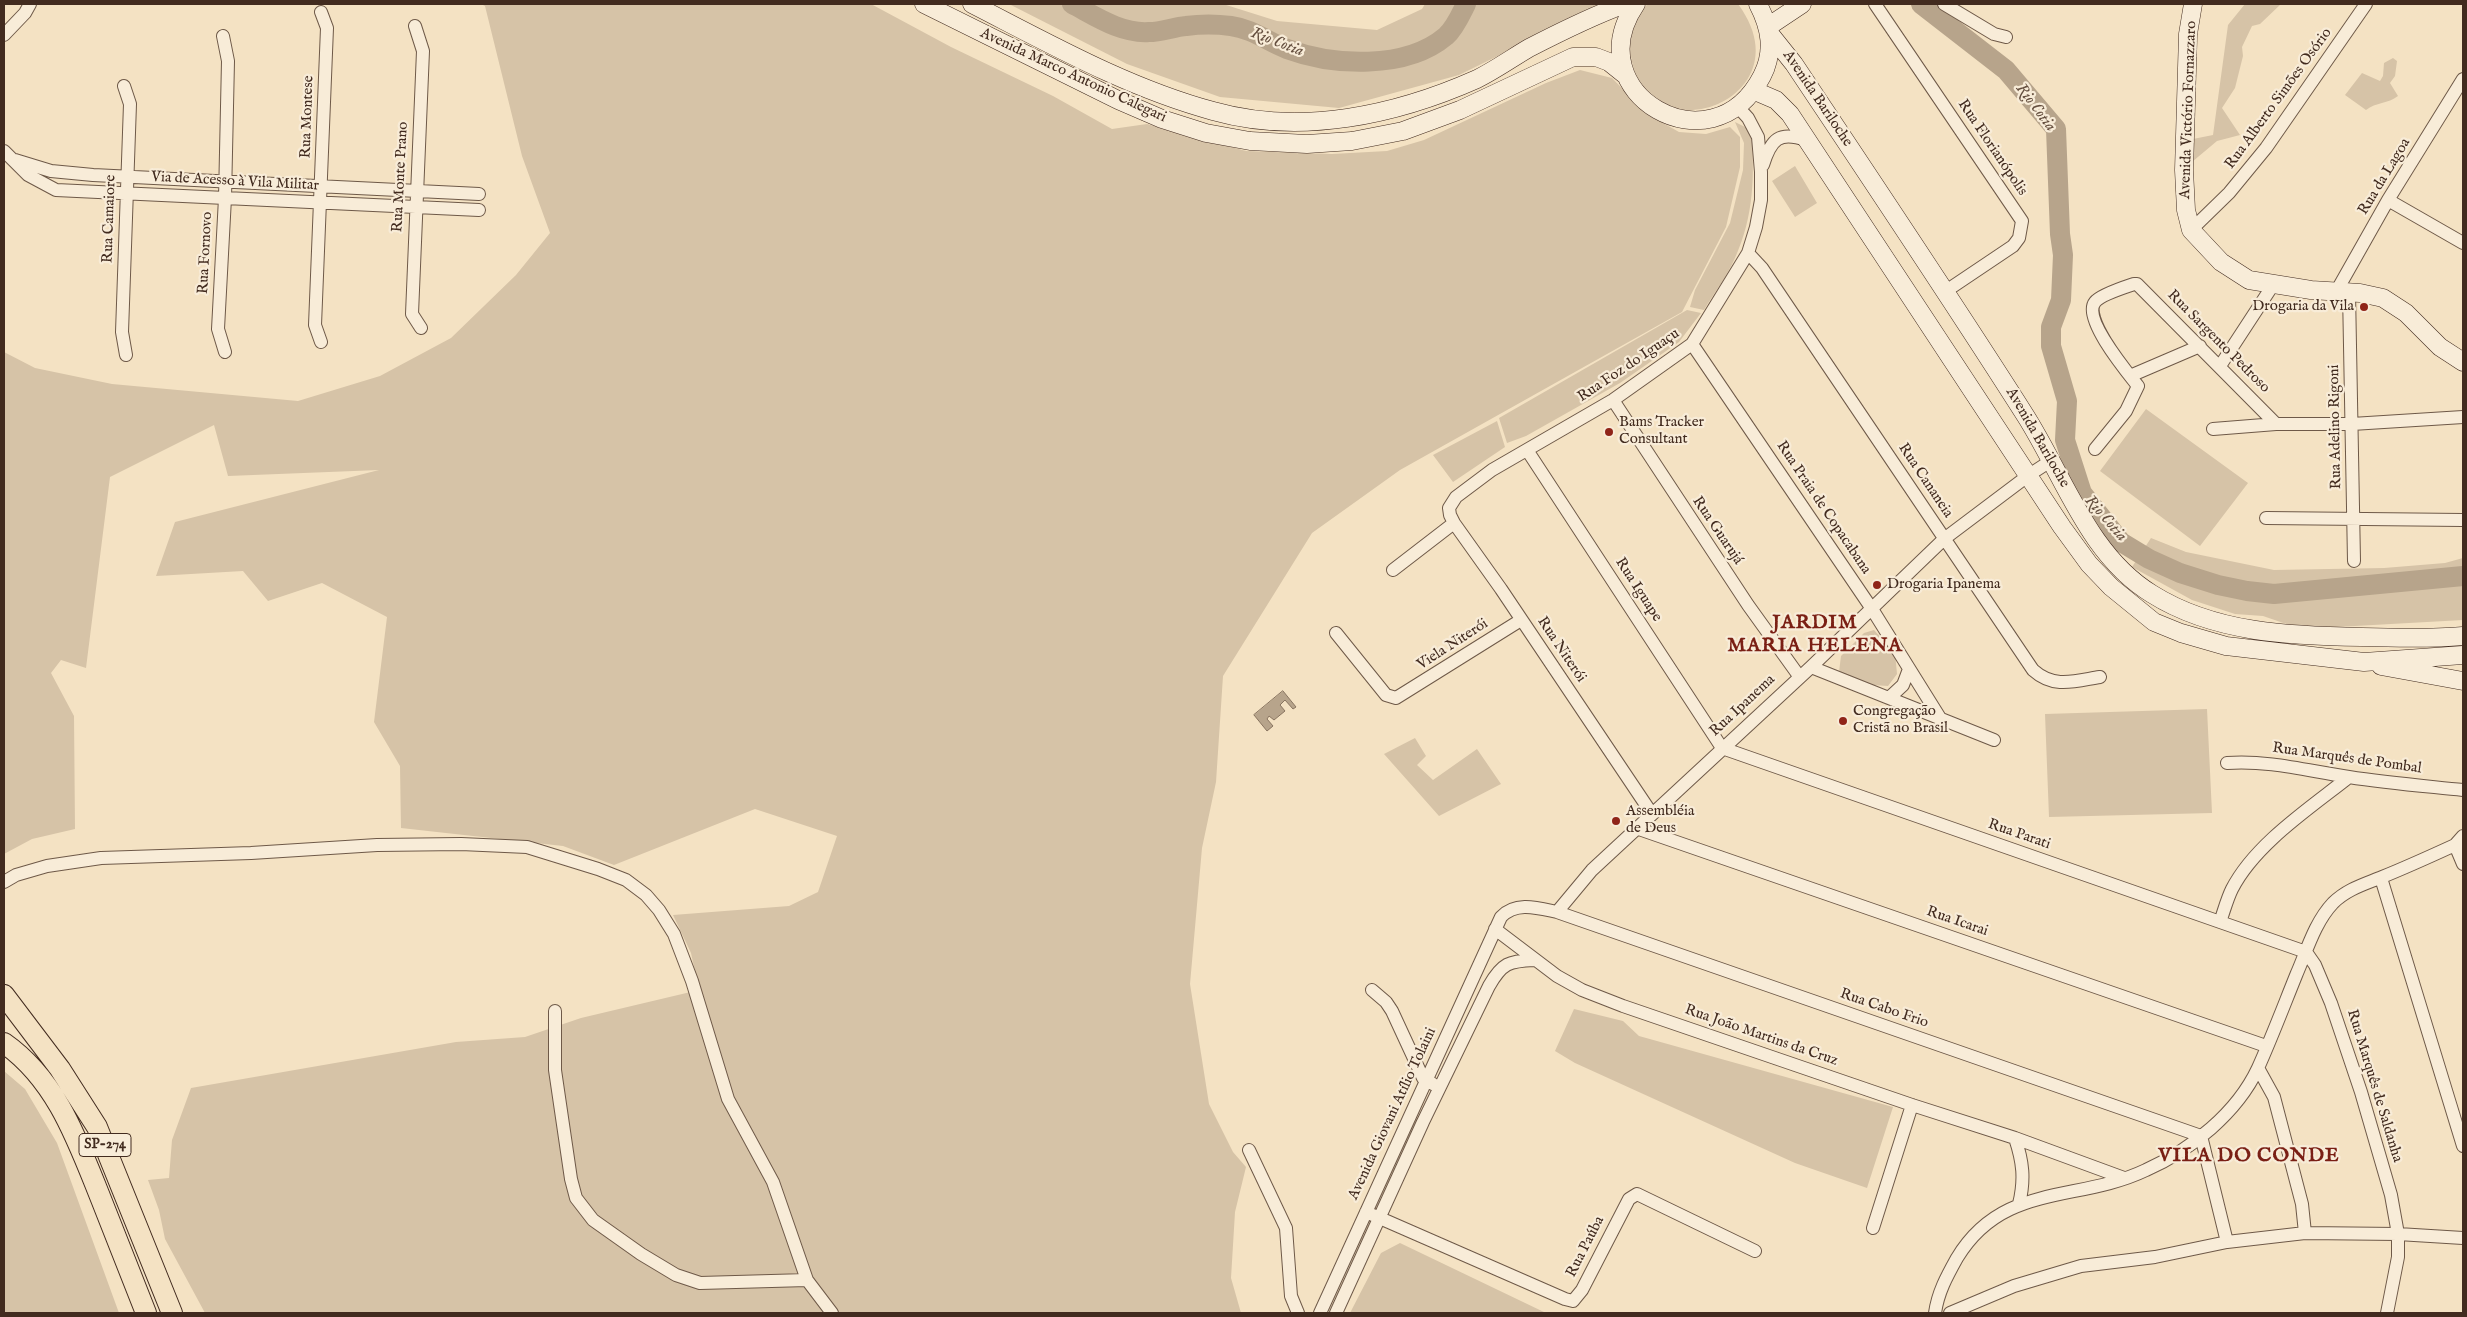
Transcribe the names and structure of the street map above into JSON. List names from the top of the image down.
{
  "streets": {
    "main road": [
      "Avenida Marco Antonio Calegari",
      "Avenida Bariloche",
      "Avenida Victório Fornazzaro",
      "SP-274"
    ],
    "street": [
      "Rua Alberto Simões Osório",
      "Rua Montese",
      "Rua Florianópolis",
      "Rua Monte Prano",
      "Rua da Lagoa",
      "Via de Acesso à Vila Militar",
      "Rua Camaiore",
      "Rua Fornovo",
      "Rua Sargento Pedroso",
      "Rua Foz do Iguaçu",
      "Rua Adelino Rigoni",
      "Rua Cananeia",
      "Rua Praia de Copacabana",
      "Rua Guarujá",
      "Rua Iguape",
      "Viela Niterói",
      "Rua Niterói",
      "Rua Ipanema",
      "Rua Marquês de Pombal",
      "Rua Parati",
      "Rua Icarai",
      "Rua Cabo Frio",
      "Rua João Martins da Cruz",
      "Rua Marquês de Saldanha",
      "Avenida Giovani Atílio Tolaini",
      "Rua Paúba"
    ]
  },
  "crossings": [
    ["Avenida Bariloche", "Rua Florianópolis"],
    ["Avenida Bariloche", "Rua Foz do Iguaçu"],
    ["Avenida Bariloche", "Rua Ipanema"],
    ["Rua Alberto Simões Osório", "Avenida Victório Fornazzaro"],
    ["Avenida Victório Fornazzaro", "Rua da Lagoa"],
    ["Avenida Victório Fornazzaro", "Rua Adelino Rigoni"],
    ["Rua Montese", "Via de Acesso à Vila Militar"],
    ["Rua Monte Prano", "Via de Acesso à Vila Militar"],
    ["Rua da Lagoa", "Rua Adelino Rigoni"],
    ["Via de Acesso à Vila Militar", "Rua Camaiore"],
    ["Via de Acesso à Vila Militar", "Rua Fornovo"],
    ["Rua Foz do Iguaçu", "Rua Cananeia"],
    ["Rua Foz do Iguaçu", "Rua Praia de Copacabana"],
    ["Rua Foz do Iguaçu", "Rua Guarujá"],
    ["Rua Foz do Iguaçu", "Rua Iguape"],
    ["Rua Foz do Iguaçu", "Rua Niterói"],
    ["Rua Cananeia", "Rua Ipanema"],
    ["Rua Praia de Copacabana", "Rua Ipanema"],
    ["Rua Guarujá", "Rua Ipanema"],
    ["Rua Iguape", "Rua Ipanema"],
    ["Rua Iguape", "Rua Parati"],
    ["Viela Niterói", "Rua Niterói"],
    ["Rua Niterói", "Rua Ipanema"],
    ["Rua Ipanema", "Rua Parati"],
    ["Rua Ipanema", "Rua Icarai"],
    ["Rua Ipanema", "Rua Cabo Frio"],
    ["Rua Parati", "Rua Marquês de Saldanha"],
    ["Rua João Martins da Cruz", "Avenida Giovani Atílio Tolaini"],
    ["Avenida Giovani Atílio Tolaini", "Rua Paúba"]
  ],
  "districts": ["JARDIM MARIA HELENA", "VILA DO CONDE"],
  "water": ["Rio Cotia"],
  "places": [
    "Drogaria da Vila",
    "Bams Tracker Consultant",
    "Drogaria Ipanema",
    "Congregação Cristã no Brasil",
    "Assembléia de Deus"
  ]
}
